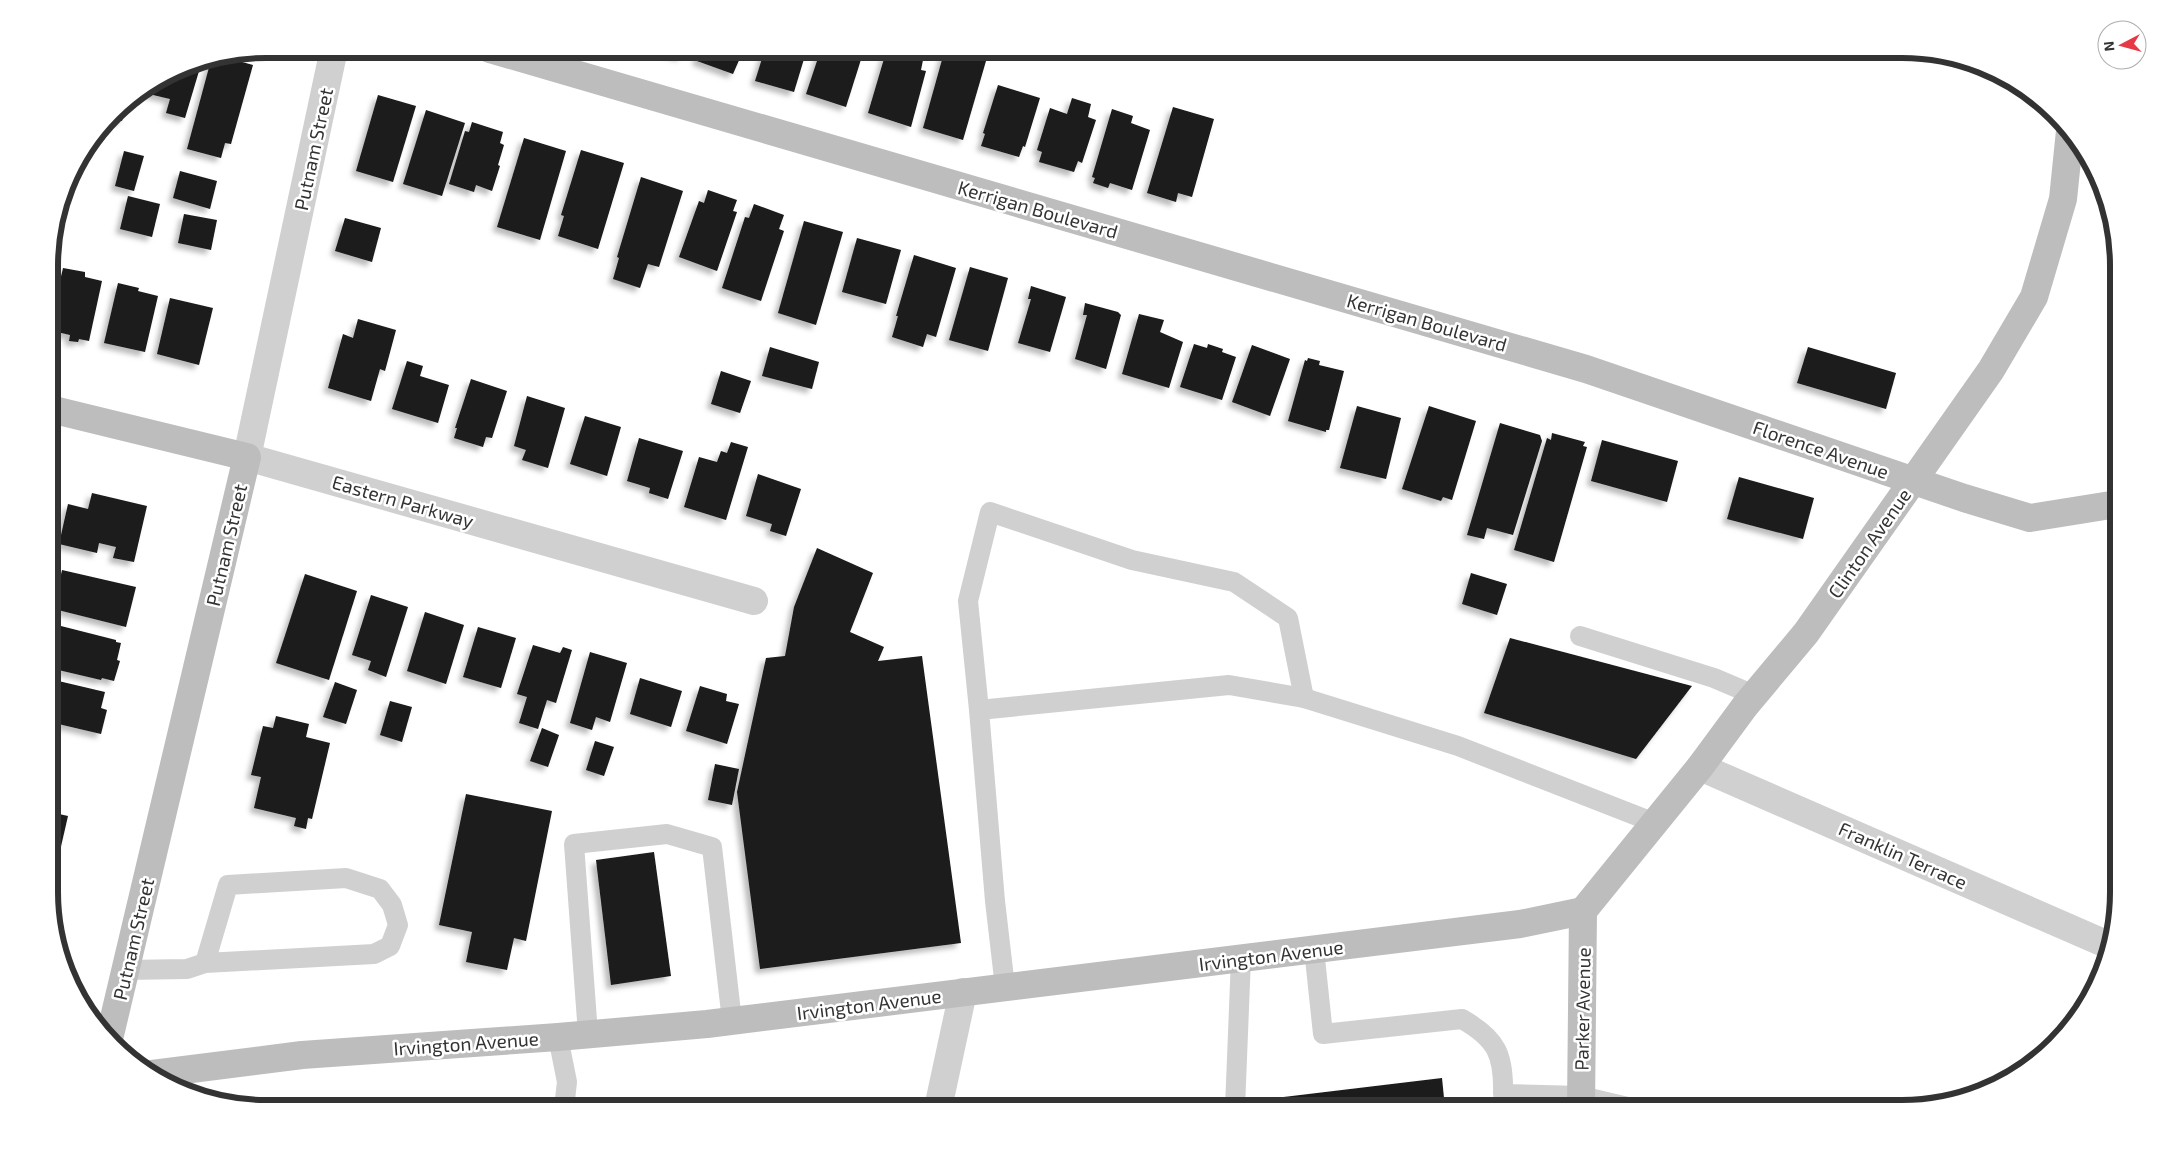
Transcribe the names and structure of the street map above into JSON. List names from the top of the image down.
{
  "streets": {
    "street": [
      "Putnam Street",
      "Kerrigan Boulevard",
      "Florence Avenue",
      "Eastern Parkway",
      "Clinton Avenue",
      "Franklin Terrace",
      "Irvington Avenue",
      "Parker Avenue"
    ]
  },
  "crossings": [
    ["Putnam Street", "Eastern Parkway"],
    ["Kerrigan Boulevard", "Florence Avenue"],
    ["Florence Avenue", "Clinton Avenue"],
    ["Clinton Avenue", "Franklin Terrace"],
    ["Clinton Avenue", "Irvington Avenue"],
    ["Clinton Avenue", "Parker Avenue"],
    ["Irvington Avenue", "Parker Avenue"]
  ],
  "north": "left"
}
